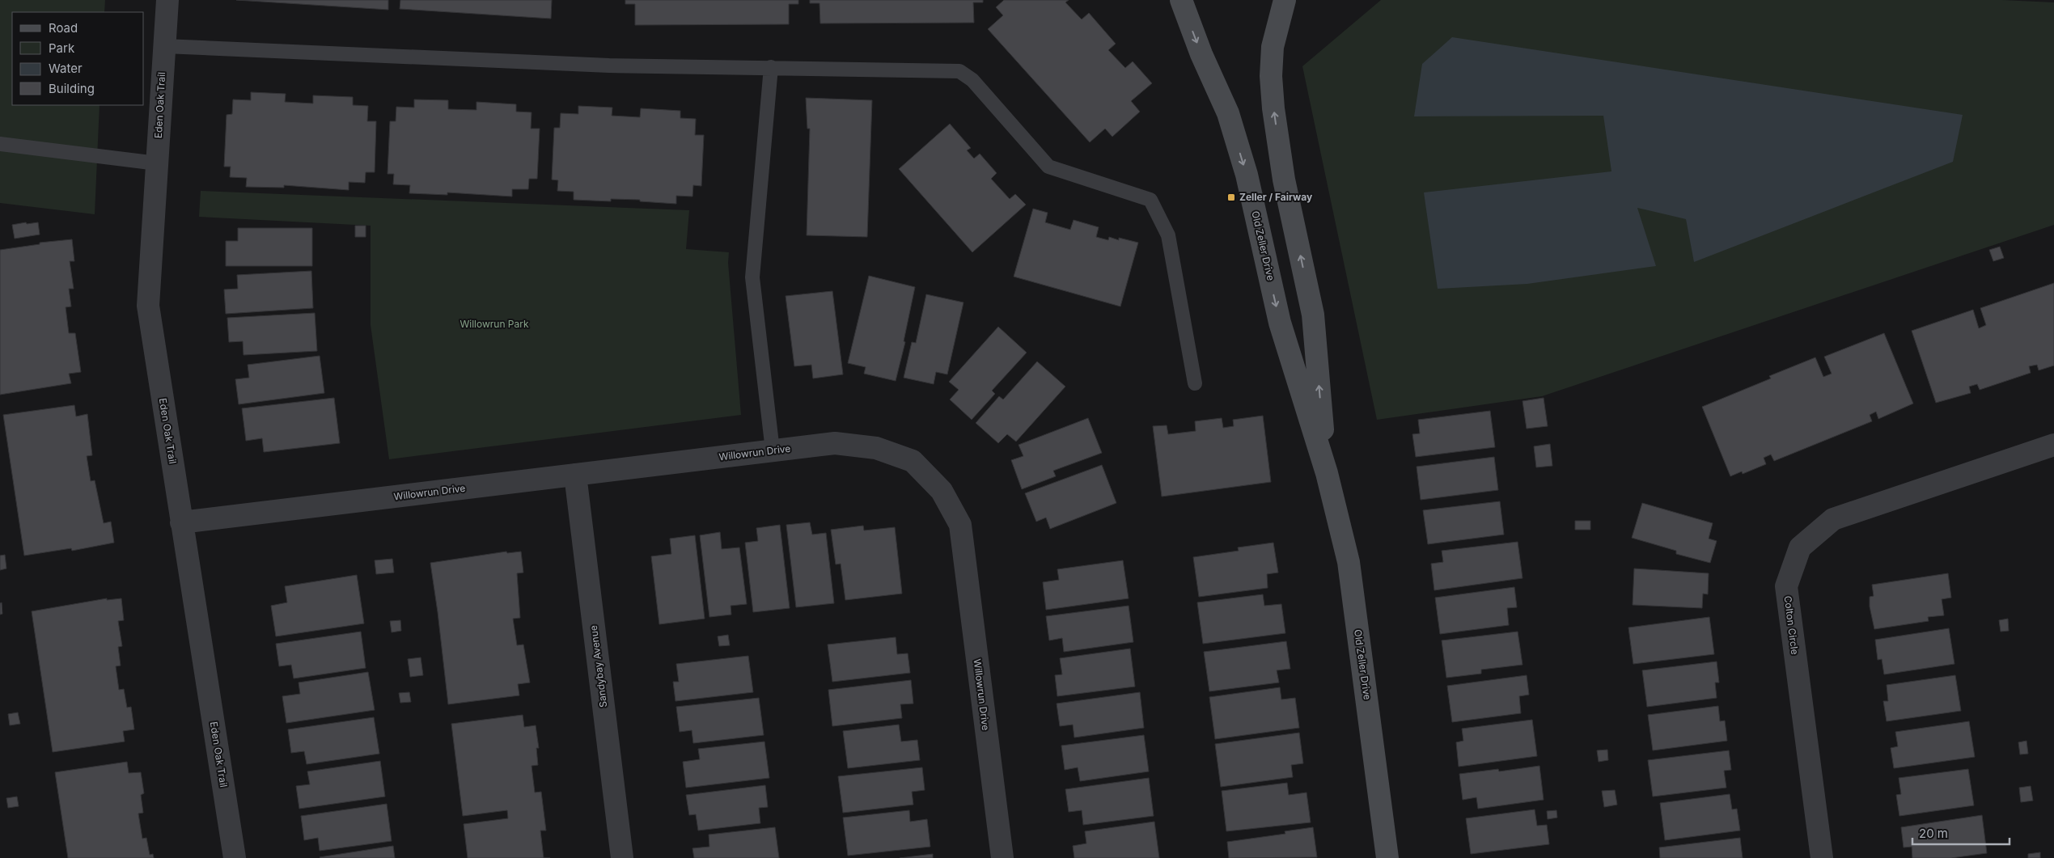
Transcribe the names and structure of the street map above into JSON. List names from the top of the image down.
{
  "streets": {
    "street": [
      "Eden Oak Trail",
      "Old Zeller Drive",
      "Willowrun Drive",
      "Colton Circle",
      "Sandybay Avenue"
    ]
  },
  "crossings": [
    ["Eden Oak Trail", "Willowrun Drive"],
    ["Willowrun Drive", "Sandybay Avenue"]
  ],
  "parks": ["Willowrun Park"],
  "places": {
    "transit": ["Zeller / Fairway"]
  },
  "legend": [
    "Road",
    "Park",
    "Water",
    "Building"
  ],
  "scale_bar": "20 m"
}
